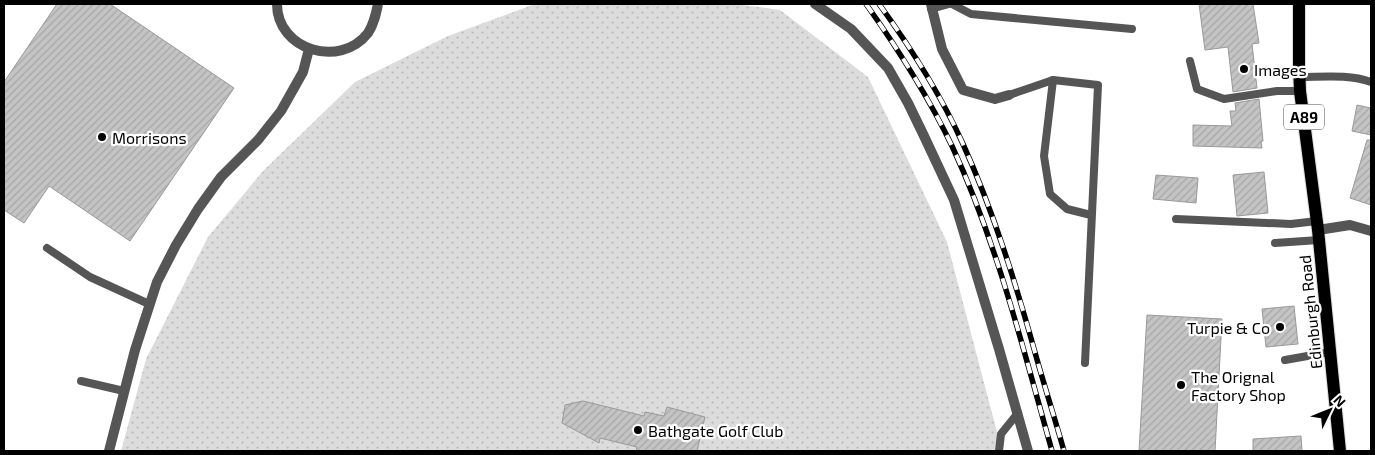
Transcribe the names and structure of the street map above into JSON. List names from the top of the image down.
{
  "streets": {
    "main road": ["A89", "Edinburgh Road"]
  },
  "crossings": [
    ["A89", "Edinburgh Road"]
  ],
  "places": [
    "Images",
    "Morrisons",
    "Turpie & Co",
    "The Orignal Factory Shop",
    "Bathgate Golf Club"
  ],
  "north": "top right"
}
